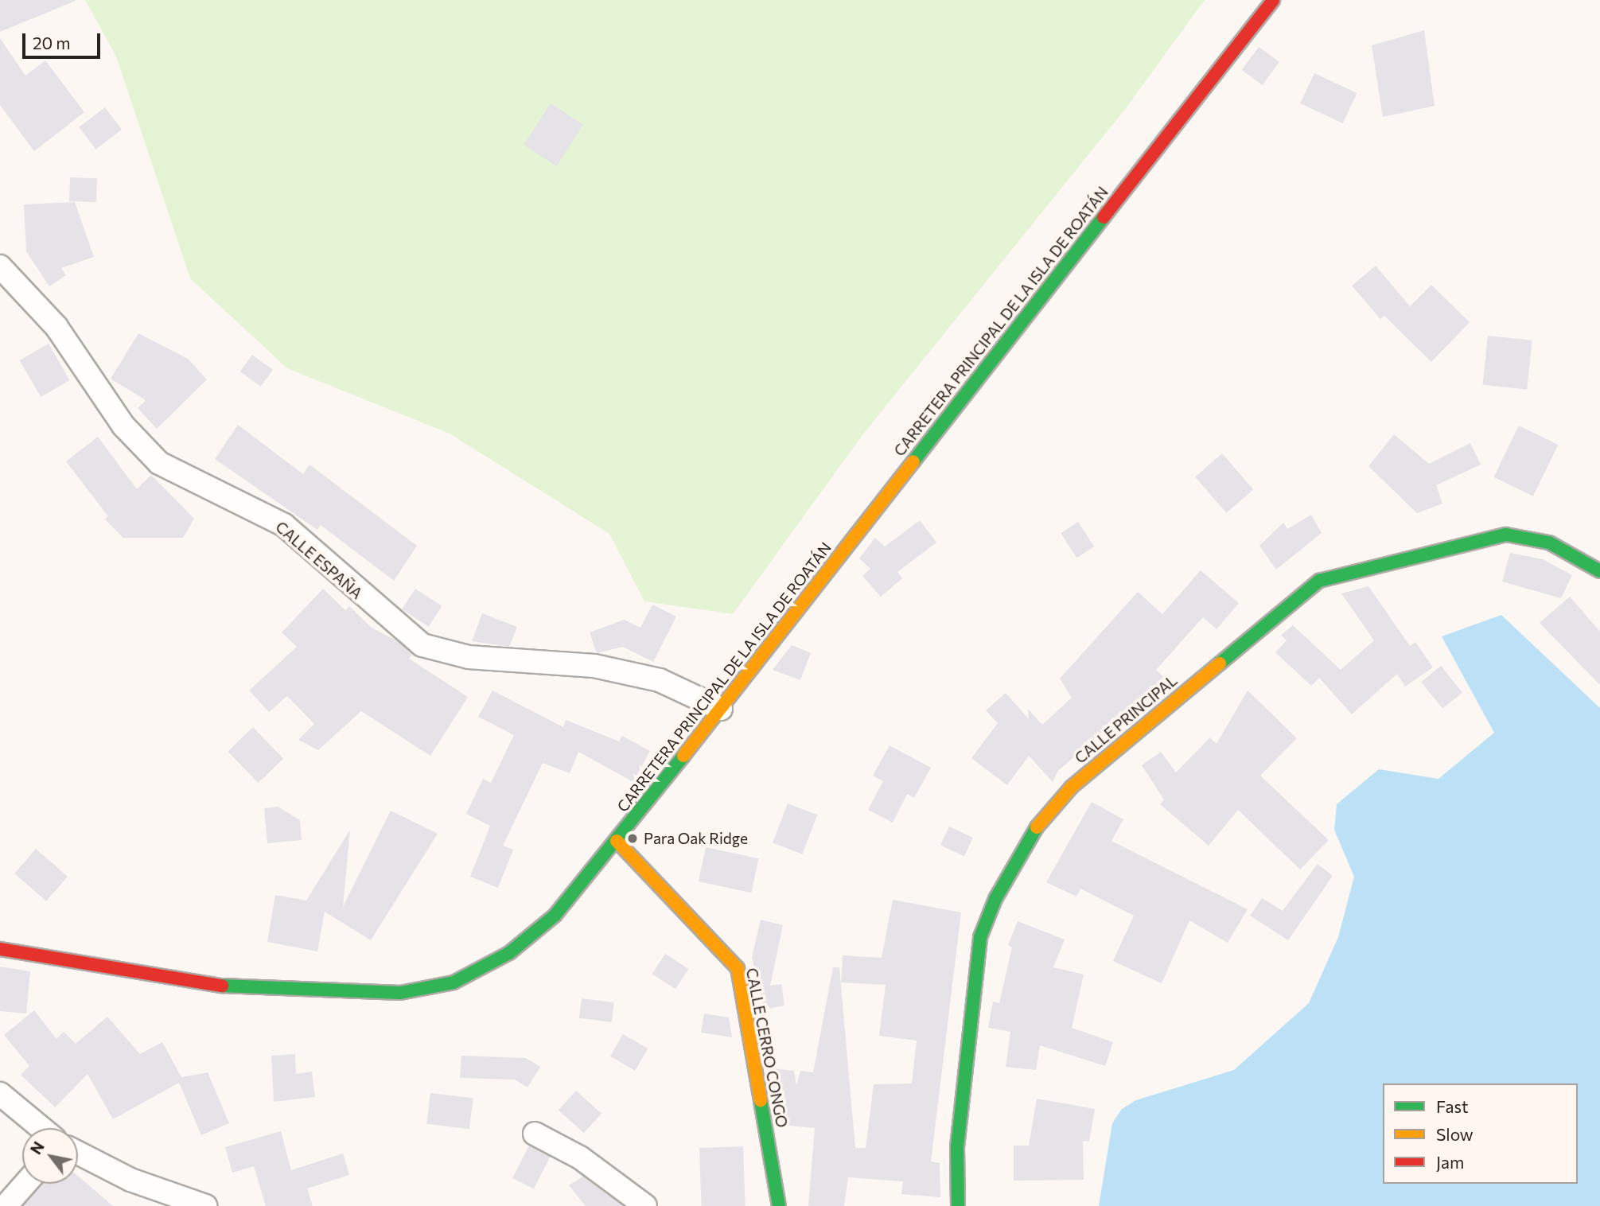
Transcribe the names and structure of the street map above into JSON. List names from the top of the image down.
{
  "streets": {
    "main road": ["CARRETERA PRINCIPAL DE LA ISLA DE ROATÁN", "CALLE PRINCIPAL", "CALLE CERRO CONGO"],
    "street": ["CALLE ESPAÑA"]
  },
  "crossings": [
    ["CARRETERA PRINCIPAL DE LA ISLA DE ROATÁN", "CALLE ESPAÑA"],
    ["CARRETERA PRINCIPAL DE LA ISLA DE ROATÁN", "CALLE CERRO CONGO"]
  ],
  "places": ["Para Oak Ridge"],
  "legend": ["Fast", "Slow", "Jam"],
  "scale_bar": "20 m",
  "north": "top left"
}
